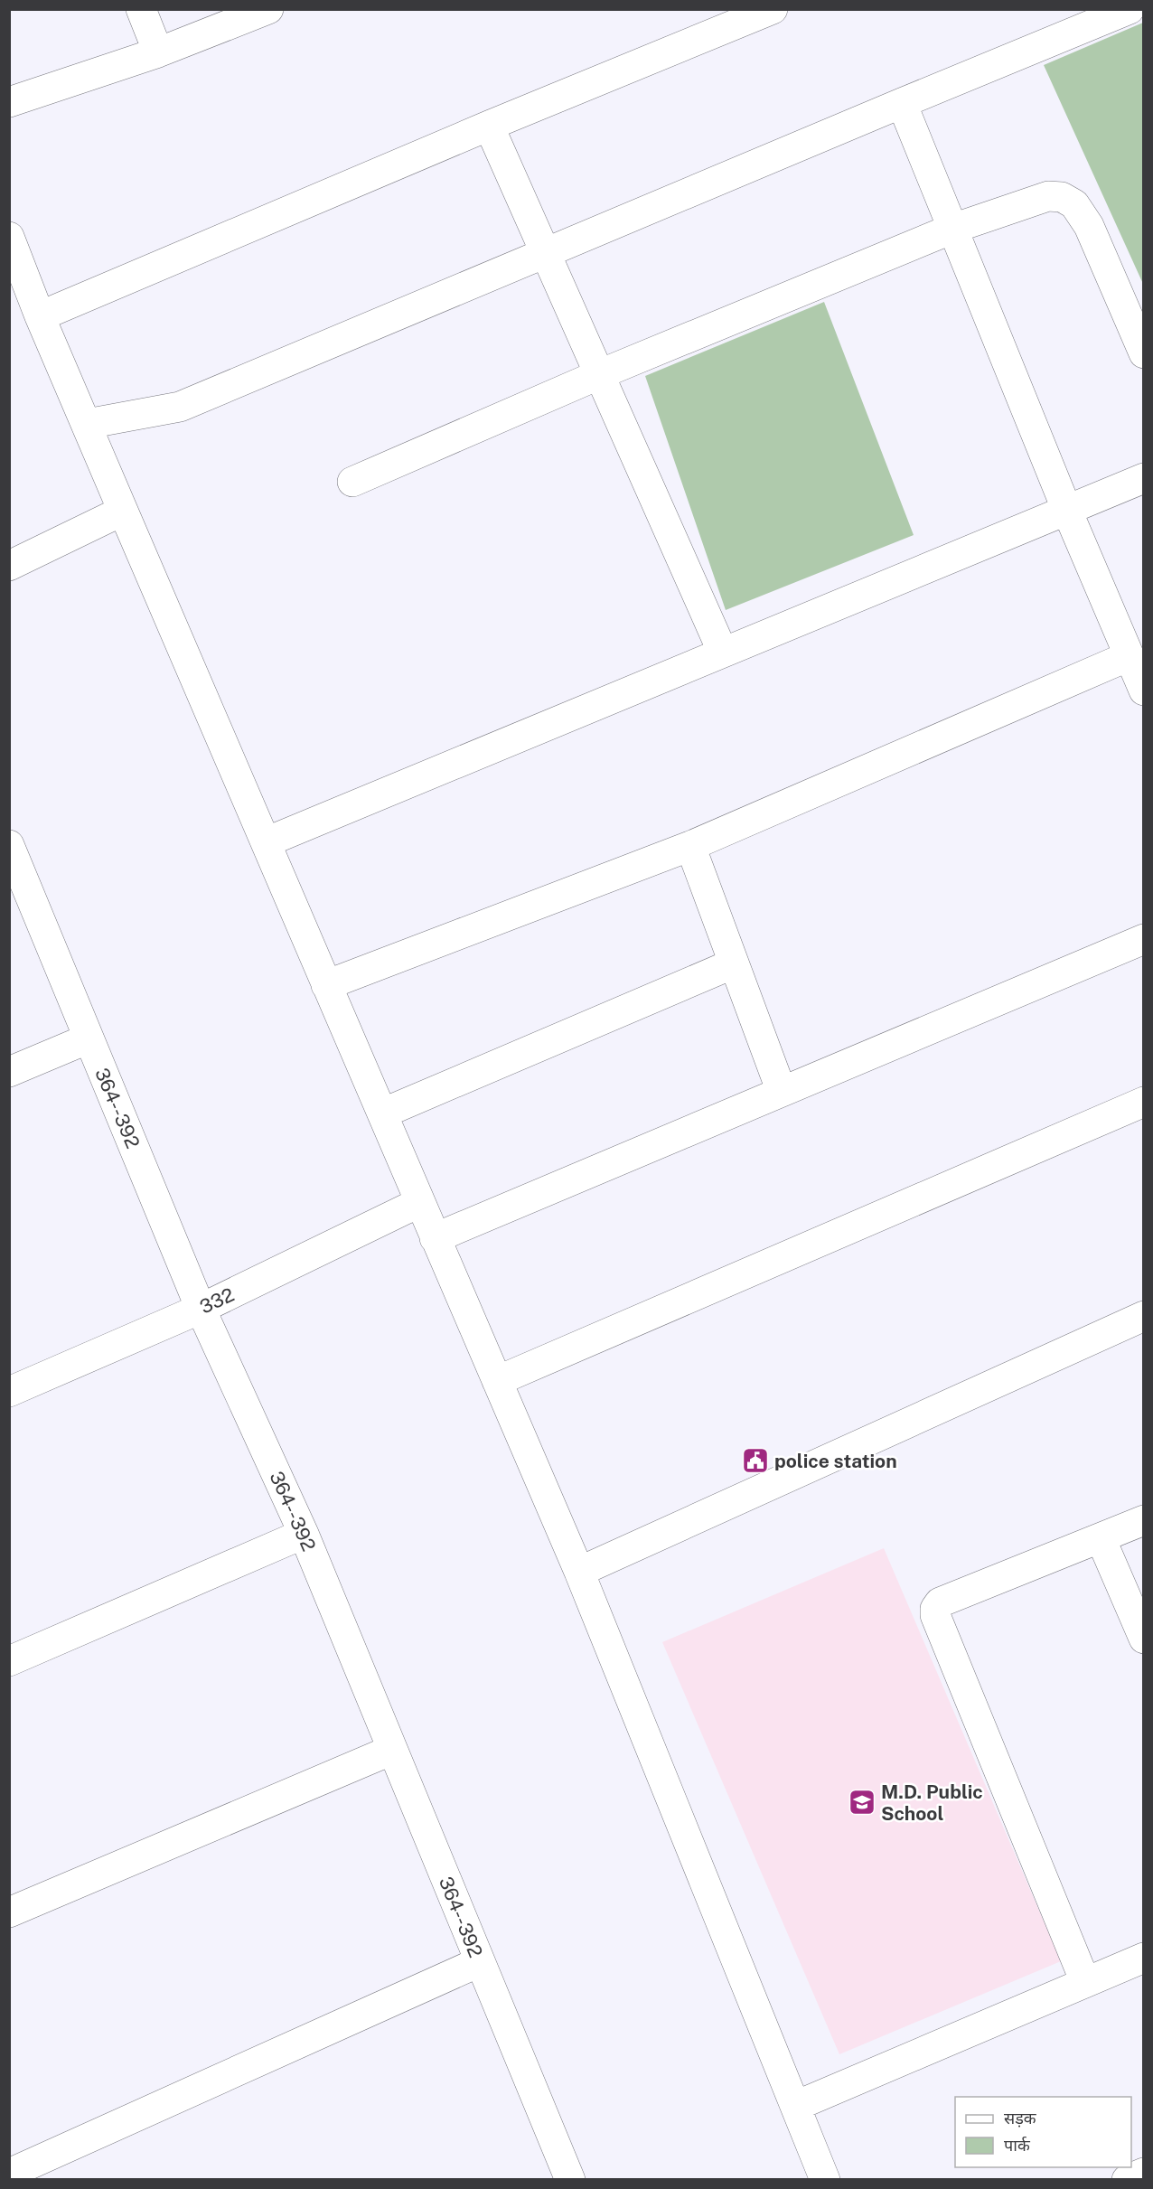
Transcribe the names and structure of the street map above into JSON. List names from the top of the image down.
{
  "streets": {
    "street": ["364--392", "332"]
  },
  "crossings": [
    ["364--392", "332"]
  ],
  "places": {
    "public building": ["police station"],
    "school or university": ["M.D. Public School"]
  },
  "legend": ["सड़क", "पार्क"]
}
